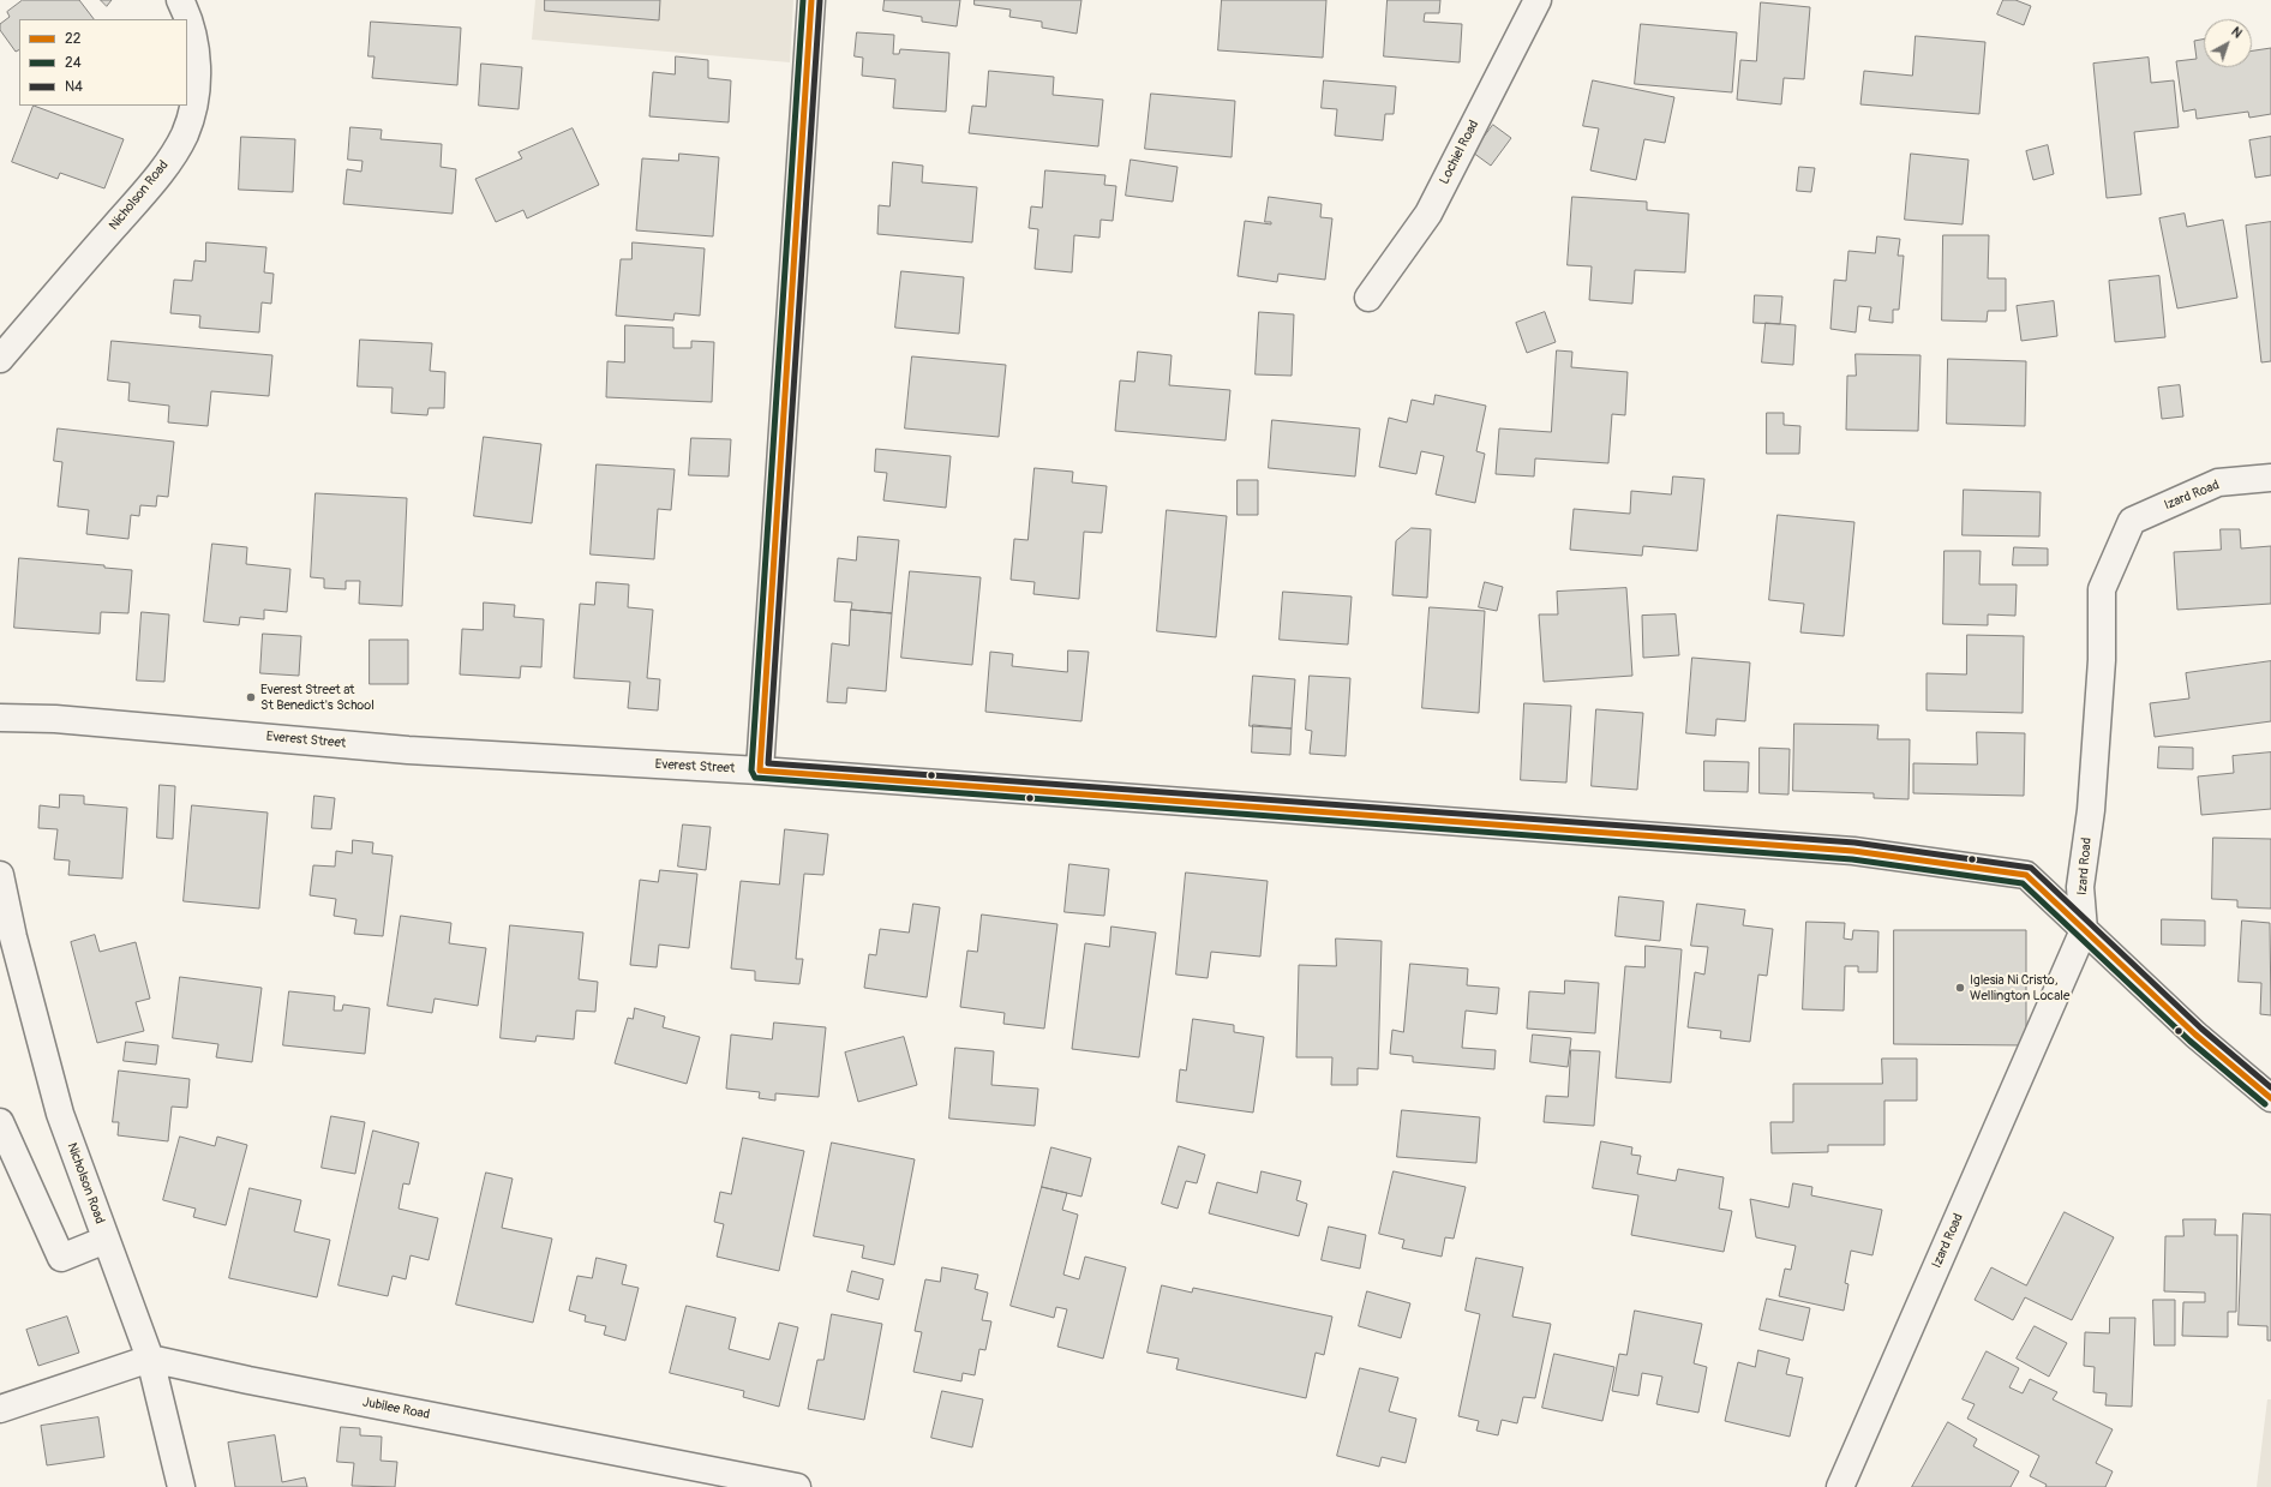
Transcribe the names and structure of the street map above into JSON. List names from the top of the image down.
{
  "streets": {
    "street": [
      "Lochiel Road",
      "Nicholson Road",
      "Izard Road",
      "Everest Street",
      "Jubilee Road"
    ]
  },
  "crossings": [
    ["Nicholson Road", "Jubilee Road"],
    ["Izard Road", "Everest Street"]
  ],
  "places": ["Everest Street at St Benedict's School", "Iglesia Ni Cristo, Wellington Locale"],
  "lines": ["transit line 22", "transit line 24", "transit line N4"],
  "legend": ["22", "24", "N4"],
  "north": "top right"
}
